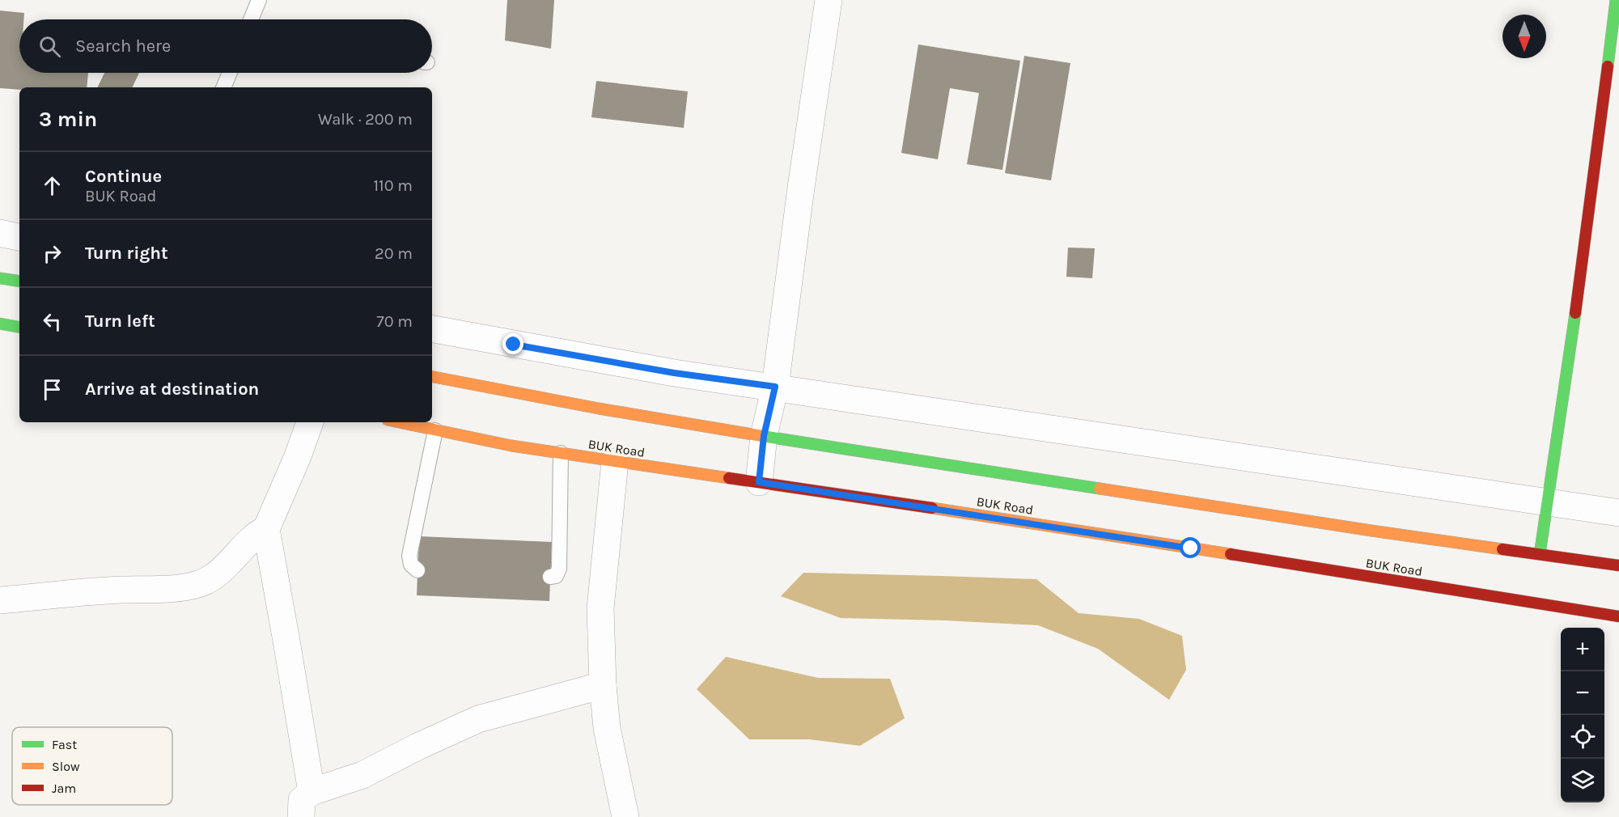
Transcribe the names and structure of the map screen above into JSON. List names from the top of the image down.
{
  "streets": {
    "main road": ["BUK Road"]
  },
  "legend": ["Fast", "Slow", "Jam"],
  "north": "bottom",
  "page": {
    "search": "Search here",
    "heading": ["3 min", "Walk · 200 m"],
    "list": [
      ["Continue", "BUK Road", "110 m"],
      ["Turn right", "20 m"],
      ["Turn left", "70 m"],
      "Arrive at destination"
    ],
    "map_buttons": ["+", "−"]
  }
}
